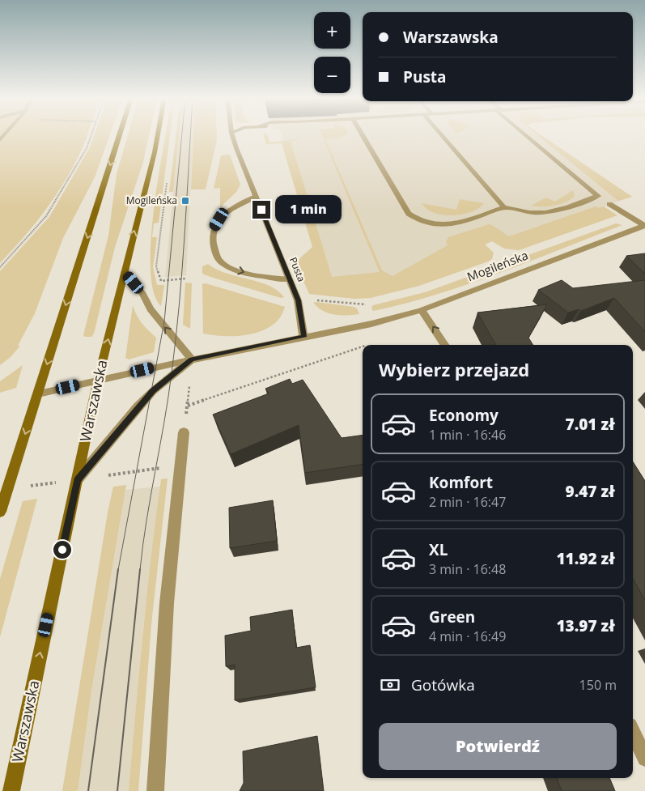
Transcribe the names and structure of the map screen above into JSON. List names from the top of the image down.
{
  "streets": {
    "main road": ["Warszawska"],
    "street": ["Mogileńska", "Pusta"]
  },
  "crossings": [
    ["Mogileńska", "Pusta"],
    ["Mogileńska", "Warszawska"]
  ],
  "places": {
    "transit": ["Mogileńska"]
  },
  "page": {
    "map_buttons": ["+", "−"],
    "banner": ["Warszawska", "Pusta"],
    "bubble": "1 min",
    "heading": "Wybierz przejazd",
    "list": [
      {
        "name": "Economy",
        "note": "1 min · 16:46",
        "value": "7.01 zł"
      },
      {
        "name": "Komfort",
        "note": "2 min · 16:47",
        "value": "9.47 zł"
      },
      {
        "name": "XL",
        "note": "3 min · 16:48",
        "value": "11.92 zł"
      },
      {
        "name": "Green",
        "note": "4 min · 16:49",
        "value": "13.97 zł"
      }
    ],
    "pay": ["Gotówka", "150 m"],
    "buttons": "Potwierdź"
  }
}
